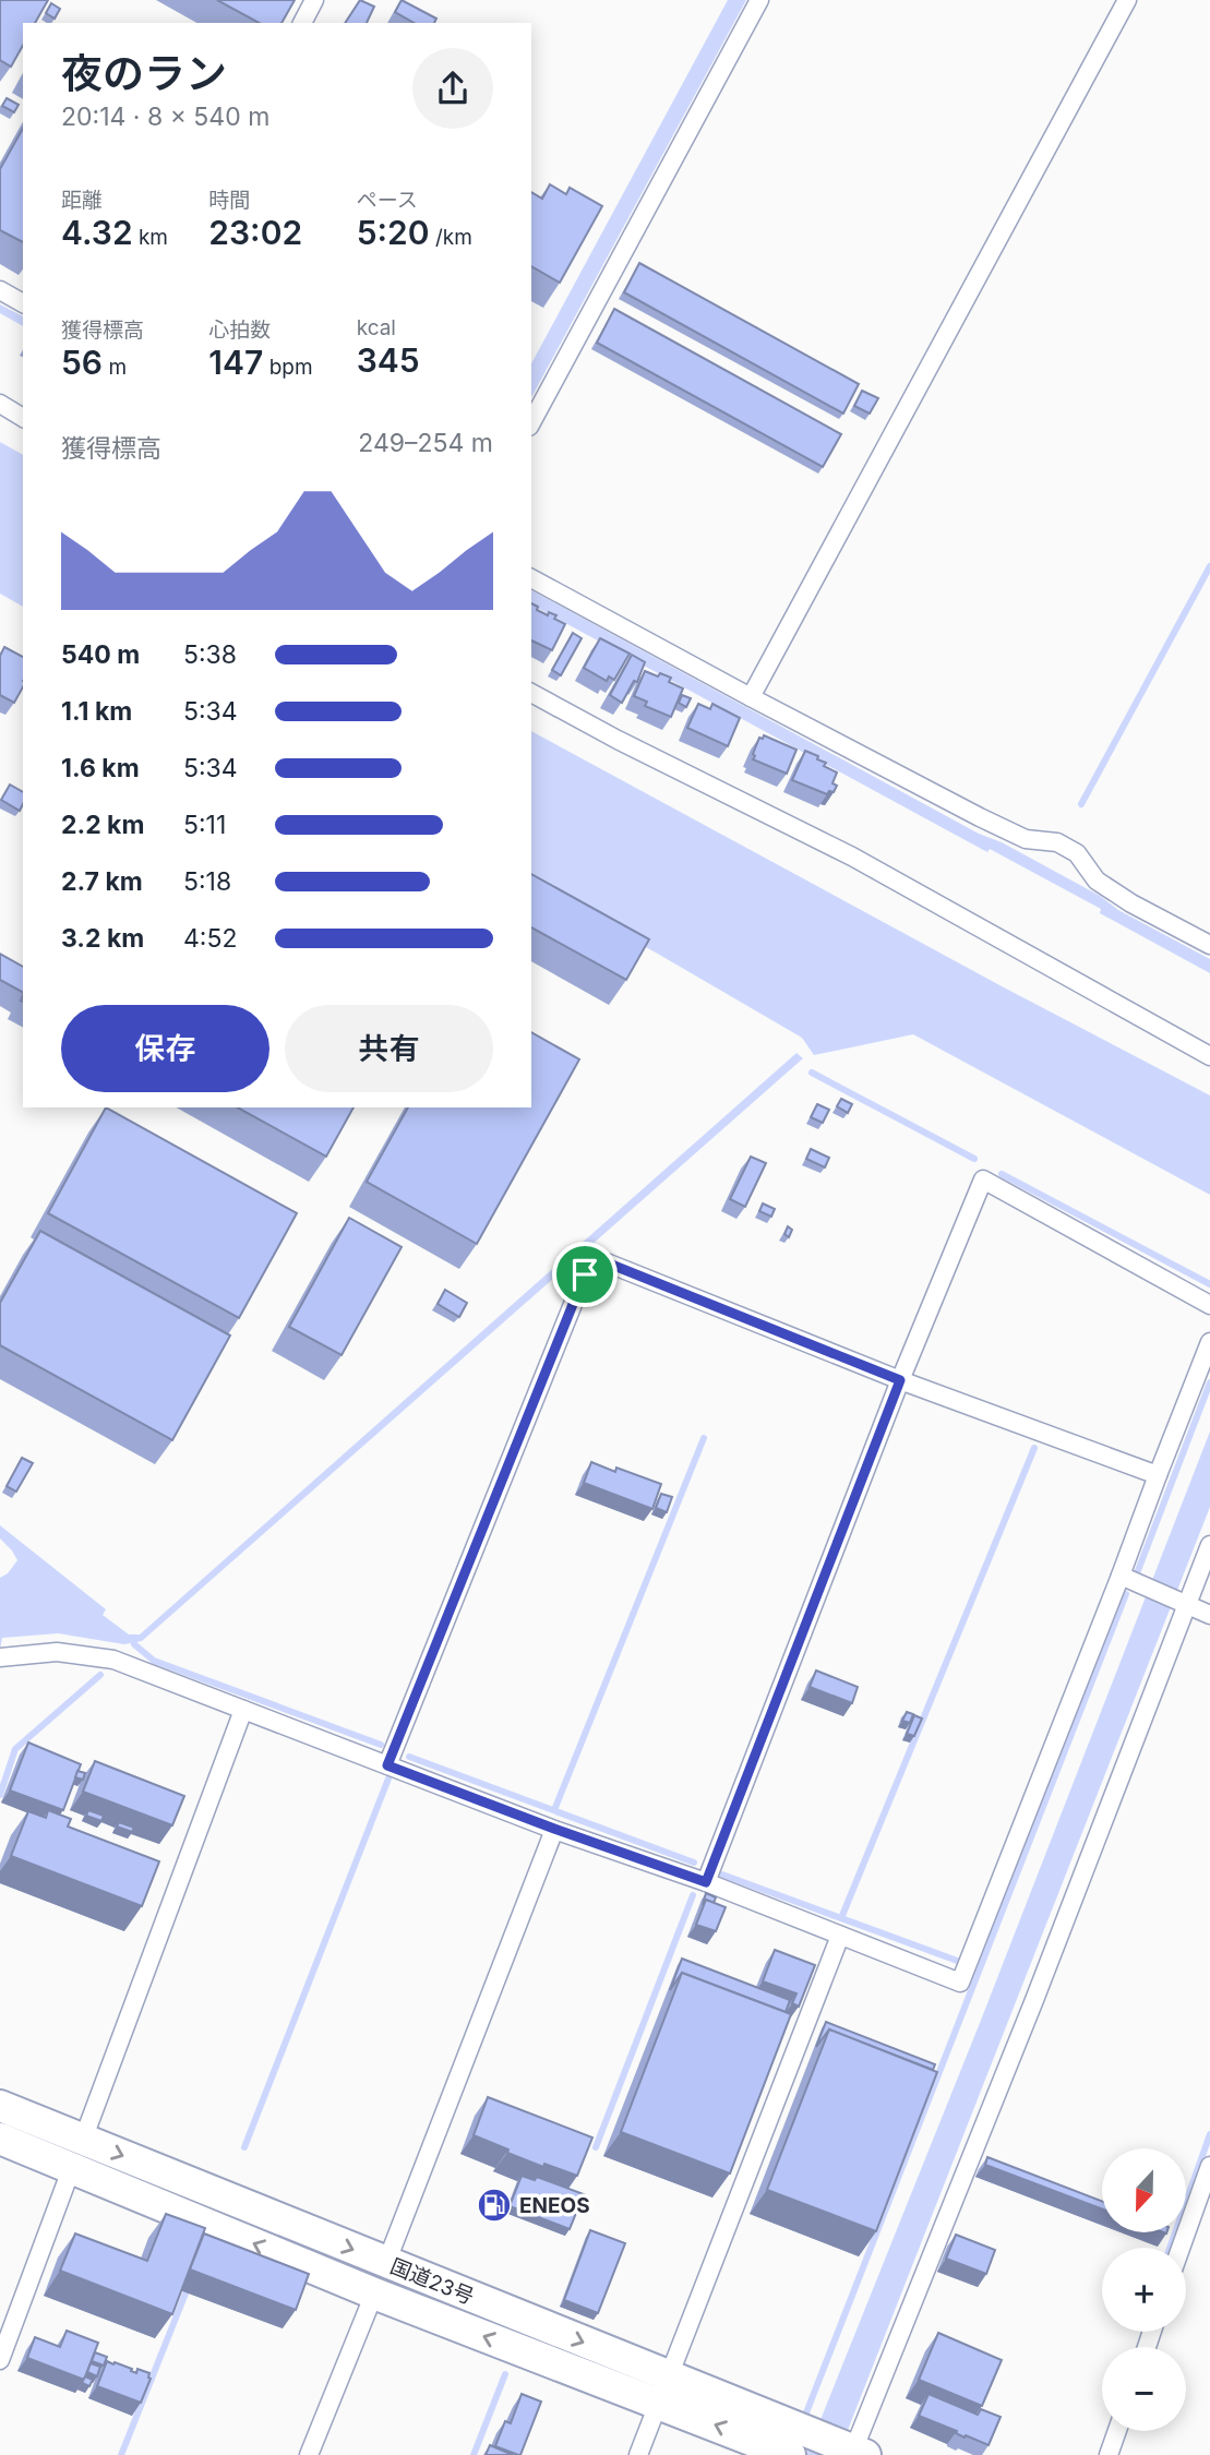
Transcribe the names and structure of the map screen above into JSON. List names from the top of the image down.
{
  "streets": {
    "highway": ["国道23号"]
  },
  "places": {
    "fuel station": ["ENEOS"]
  },
  "north": "bottom",
  "page": {
    "heading": ["夜のラン", "20:14 · 8 × 540 m"],
    "stats": [
      ["距離", "4.32 km"],
      ["時間", "23:02"],
      ["ペース", "5:20 /km"],
      ["獲得標高", "56 m"],
      ["心拍数", "147 bpm"],
      ["kcal", "345"]
    ],
    "chart": ["獲得標高", "249–254 m"],
    "list": [
      {
        "name": "540 m",
        "note": "5:38"
      },
      {
        "name": "1.1 km",
        "note": "5:34"
      },
      {
        "name": "1.6 km",
        "note": "5:34"
      },
      {
        "name": "2.2 km",
        "note": "5:11"
      },
      {
        "name": "2.7 km",
        "note": "5:18"
      },
      {
        "name": "3.2 km",
        "note": "4:52"
      }
    ],
    "buttons": ["保存", "共有"],
    "map_buttons": ["+", "−"]
  }
}
